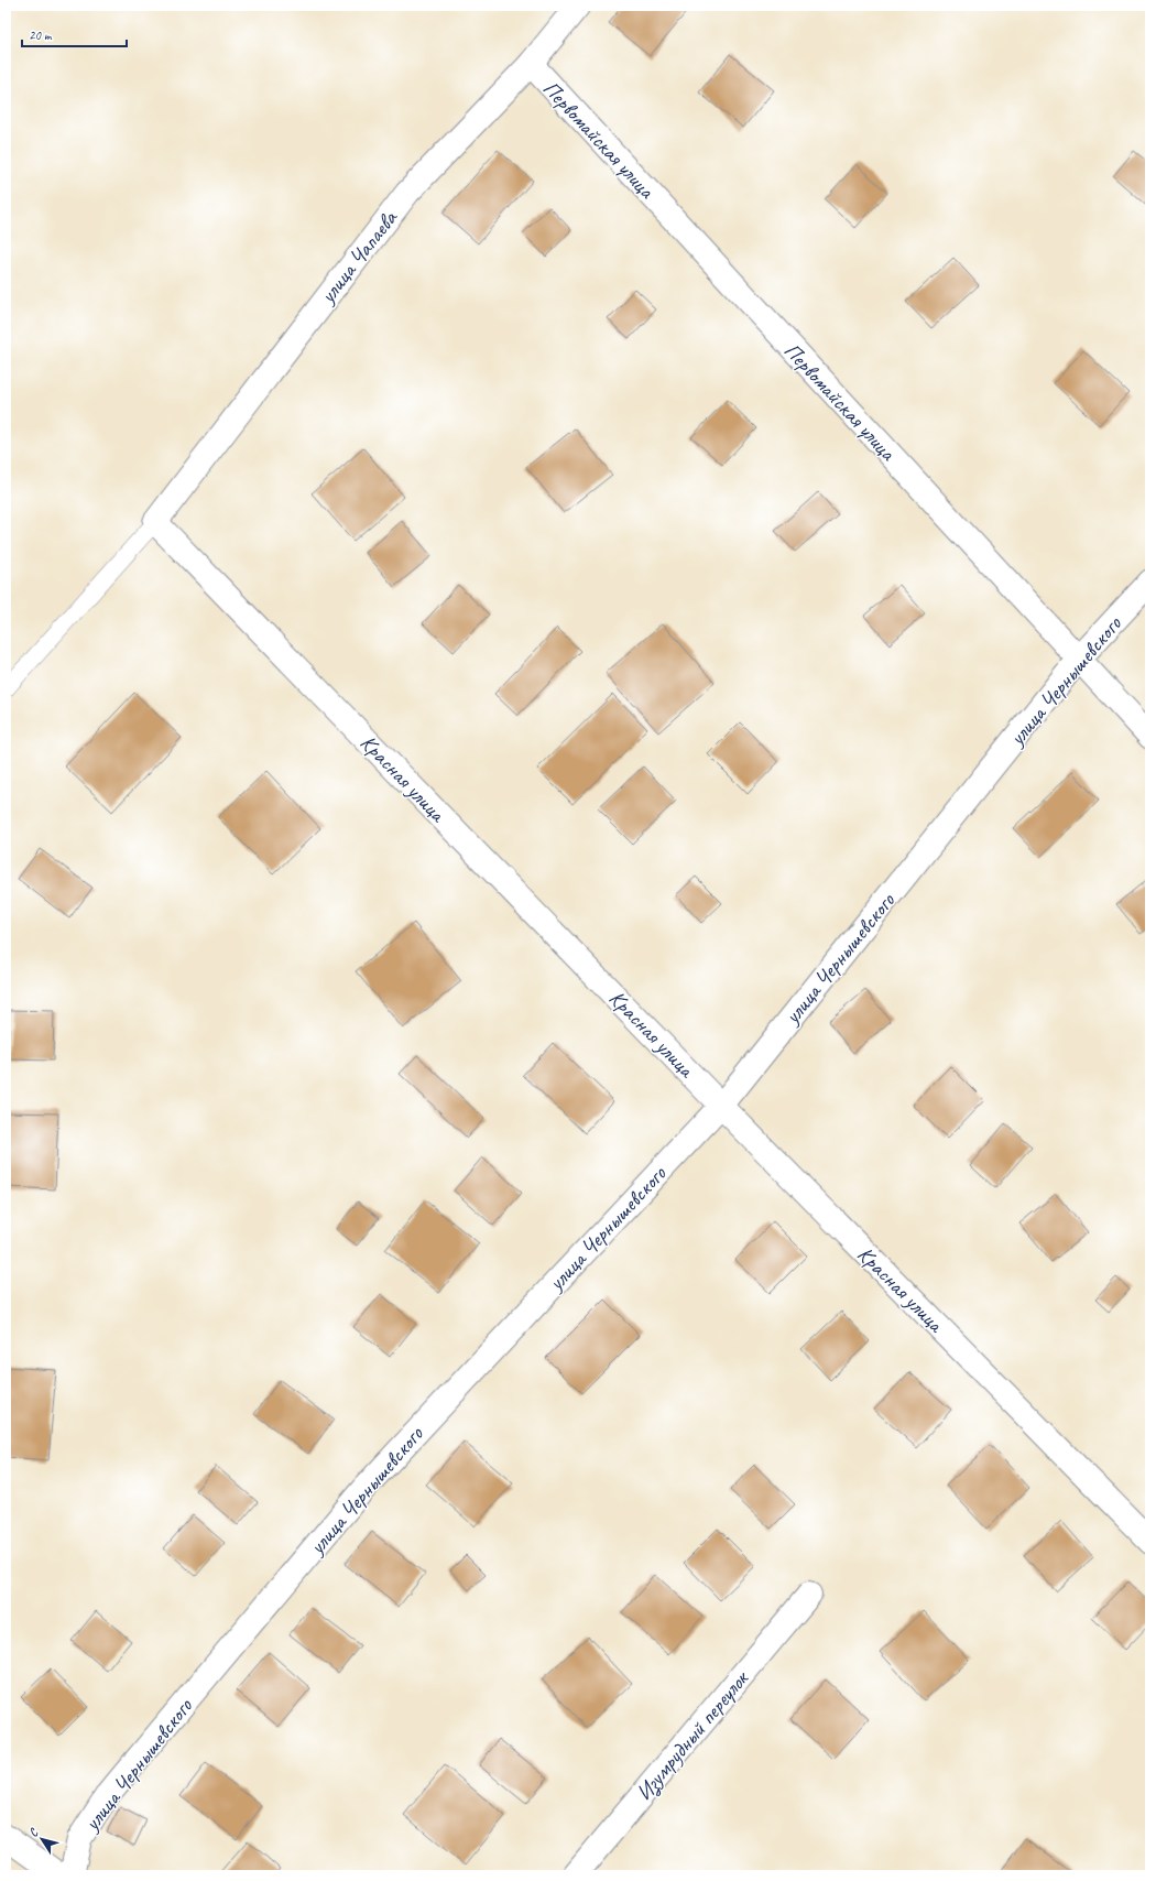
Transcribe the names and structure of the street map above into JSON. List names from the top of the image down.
{
  "streets": {
    "street": [
      "Первомайская улица",
      "улица Чапаева",
      "улица Чернышевского",
      "Красная улица",
      "Изумрудный переулок"
    ]
  },
  "crossings": [
    ["Первомайская улица", "улица Чапаева"],
    ["Первомайская улица", "улица Чернышевского"],
    ["улица Чапаева", "Красная улица"],
    ["улица Чернышевского", "Красная улица"]
  ],
  "scale_bar": "20 m",
  "north": "top left"
}
